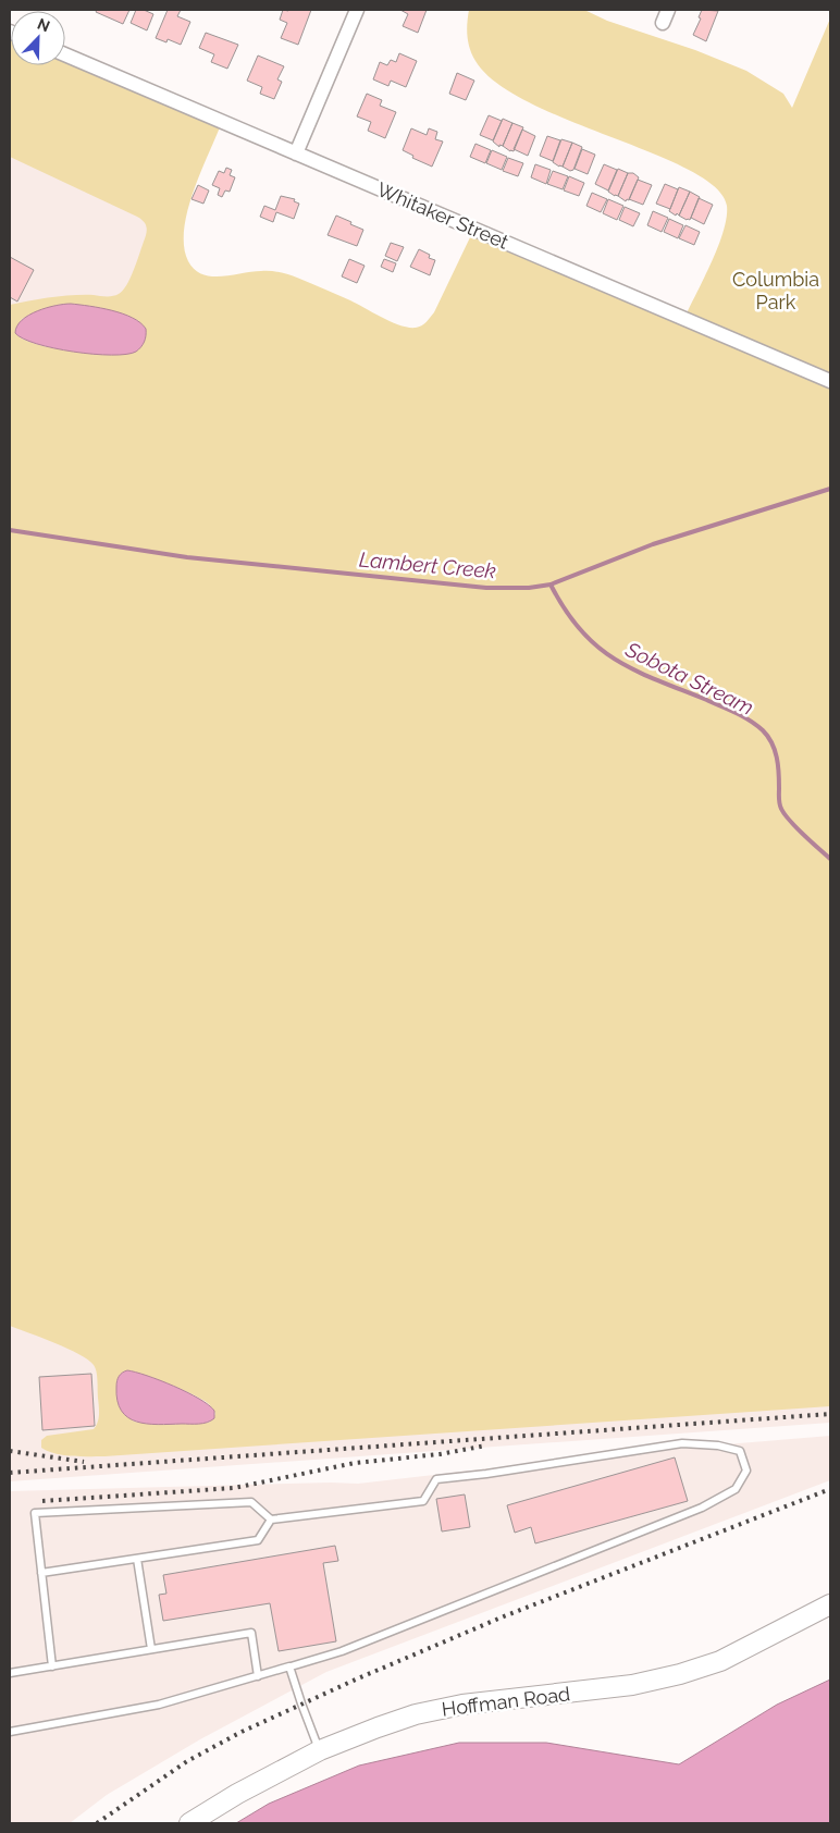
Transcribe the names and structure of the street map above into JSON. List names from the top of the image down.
{
  "streets": {
    "street": ["Whitaker Street", "Hoffman Road"]
  },
  "water": ["Lambert Creek", "Sobota Stream"],
  "parks": ["Columbia Park"],
  "north": "top right"
}
